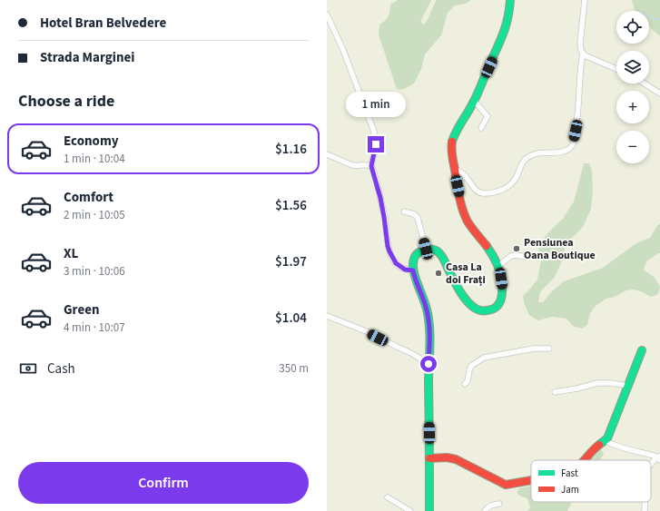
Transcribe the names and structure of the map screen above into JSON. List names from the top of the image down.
{
  "places": ["Pensiunea Oana Boutique", "Casa La doi Frați"],
  "legend": ["Fast", "Jam"],
  "page": {
    "banner": ["Hotel Bran Belvedere", "Strada Marginei"],
    "map_buttons": ["+", "−"],
    "heading": "Choose a ride",
    "bubble": "1 min",
    "list": [
      {
        "name": "Economy",
        "note": "1 min · 10:04",
        "value": "$1.16"
      },
      {
        "name": "Comfort",
        "note": "2 min · 10:05",
        "value": "$1.56"
      },
      {
        "name": "XL",
        "note": "3 min · 10:06",
        "value": "$1.97"
      },
      {
        "name": "Green",
        "note": "4 min · 10:07",
        "value": "$1.04"
      }
    ],
    "pay": ["Cash", "350 m"],
    "buttons": "Confirm"
  }
}
